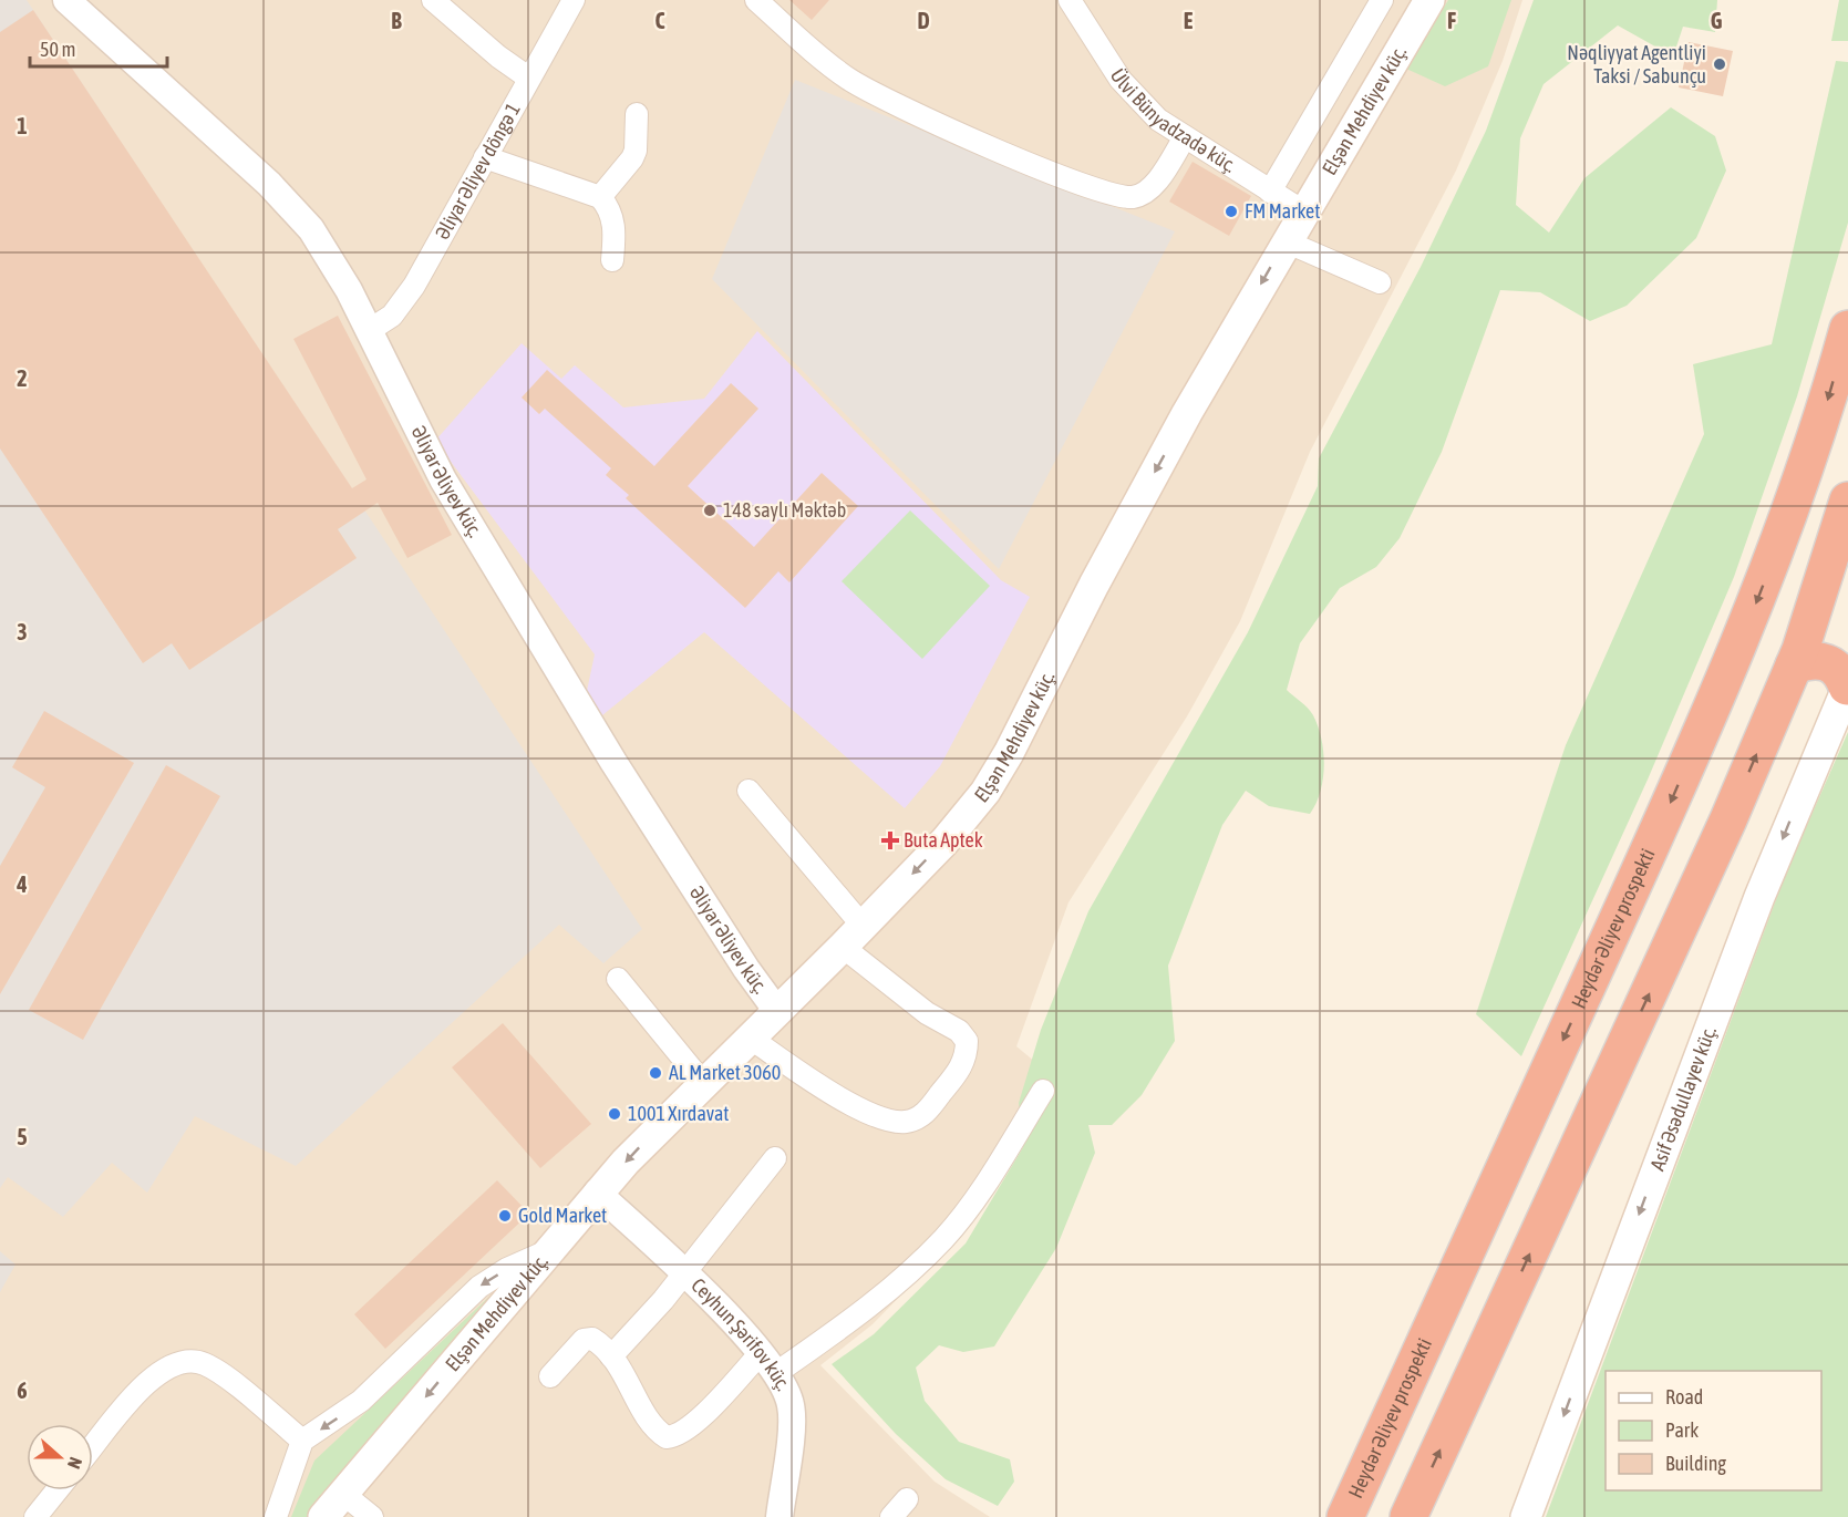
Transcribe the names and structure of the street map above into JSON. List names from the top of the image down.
{
  "streets": {
    "highway": ["Heydər Əliyev prospekti"],
    "main road": ["Elşən Mehdiyev küç.", "Asif Əsədullayev küç."],
    "street": [
      "Ülvi Bünyadzadə küç.",
      "Əliyar Əliyev döngə 1",
      "Əliyar Əliyev küç.",
      "Ceyhun Şərifov küç."
    ]
  },
  "crossings": [
    ["Elşən Mehdiyev küç.", "Ülvi Bünyadzadə küç."],
    ["Elşən Mehdiyev küç.", "Əliyar Əliyev küç."],
    ["Elşən Mehdiyev küç.", "Ceyhun Şərifov küç."],
    ["Əliyar Əliyev döngə 1", "Əliyar Əliyev küç."]
  ],
  "one_way": ["Elşən Mehdiyev küç.", "Asif Əsədullayev küç."],
  "places": {
    "other": [
      "Nəqliyyat Agentliyi Taksi / Sabunçu",
      "FM Market",
      "148 saylı Məktəb",
      "AL Market 3060",
      "1001 Xırdavat",
      "Gold Market"
    ],
    "health": ["Buta Aptek"]
  },
  "legend": ["Road", "Park", "Building"],
  "scale_bar": "50 m",
  "north": "right",
  "grid": {
    "columns": [
      "B",
      "C",
      "D",
      "E",
      "F",
      "G"
    ],
    "rows": [
      "1",
      "2",
      "3",
      "4",
      "5",
      "6"
    ]
  }
}
